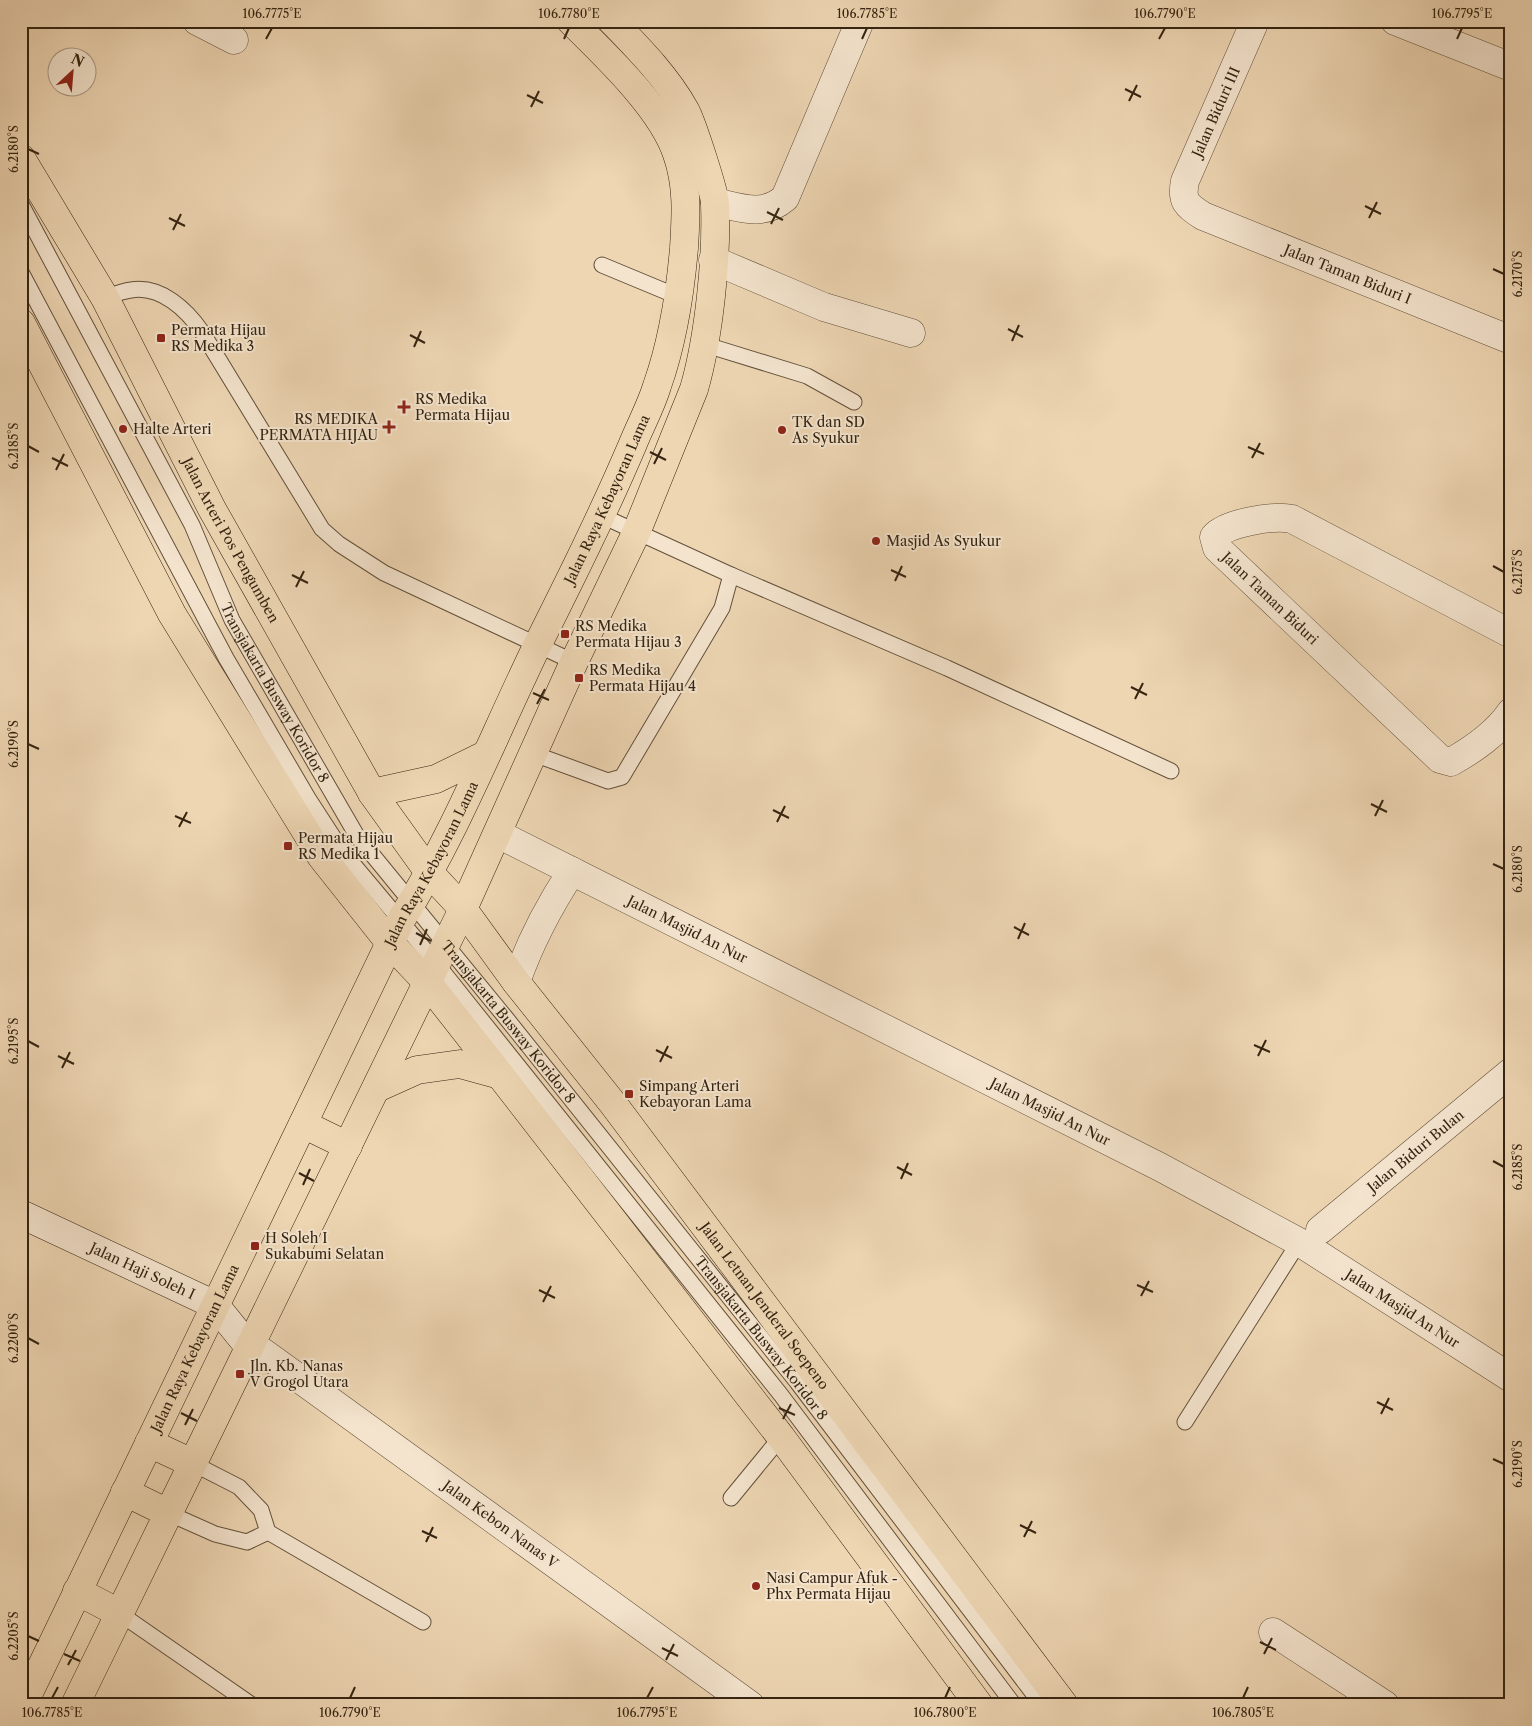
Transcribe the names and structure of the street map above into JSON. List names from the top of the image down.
{
  "streets": {
    "main road": ["Jalan Raya Kebayoran Lama", "Jalan Arteri Pos Pengumben", "Jalan Letnan Jenderal Soepeno"],
    "street": [
      "Jalan Biduri III",
      "Jalan Taman Biduri I",
      "Jalan Taman Biduri",
      "Jalan Masjid An Nur",
      "Jalan Biduri Bulan",
      "Jalan Haji Soleh I",
      "Jalan Kebon Nanas V"
    ],
    "lane": ["Transjakarta Busway Koridor 8"]
  },
  "crossings": [
    ["Jalan Biduri III", "Jalan Taman Biduri I"],
    ["Jalan Raya Kebayoran Lama", "Jalan Arteri Pos Pengumben"],
    ["Jalan Raya Kebayoran Lama", "Transjakarta Busway Koridor 8"],
    ["Jalan Raya Kebayoran Lama", "Jalan Haji Soleh I"],
    ["Jalan Arteri Pos Pengumben", "Jalan Letnan Jenderal Soepeno"],
    ["Jalan Masjid An Nur", "Jalan Biduri Bulan"],
    ["Jalan Haji Soleh I", "Jalan Kebon Nanas V"]
  ],
  "places": {
    "transit": [
      "Permata Hijau RS Medika 3",
      "RS Medika Permata Hijau 3",
      "RS Medika Permata Hijau 4",
      "Permata Hijau RS Medika 1",
      "Simpang Arteri Kebayoran Lama",
      "H Soleh I Sukabumi Selatan",
      "Jln. Kb. Nanas V Grogol Utara"
    ],
    "health": ["RS Medika Permata Hijau", "RS MEDIKA PERMATA HIJAU"],
    "other": [
      "Halte Arteri",
      "TK dan SD As Syukur",
      "Masjid As Syukur",
      "Nasi Campur Afuk - Phx Permata Hijau"
    ]
  },
  "north": "top right",
  "coordinates": [
    "106.7775°E",
    "106.7780°E",
    "106.7785°E",
    "106.7790°E",
    "106.7795°E",
    "6.2180°S",
    "6.2170°S",
    "6.2185°S",
    "6.2175°S",
    "6.2190°S",
    "6.2195°S",
    "6.2200°S",
    "6.2205°S",
    "106.7800°E",
    "106.7805°E"
  ]
}
